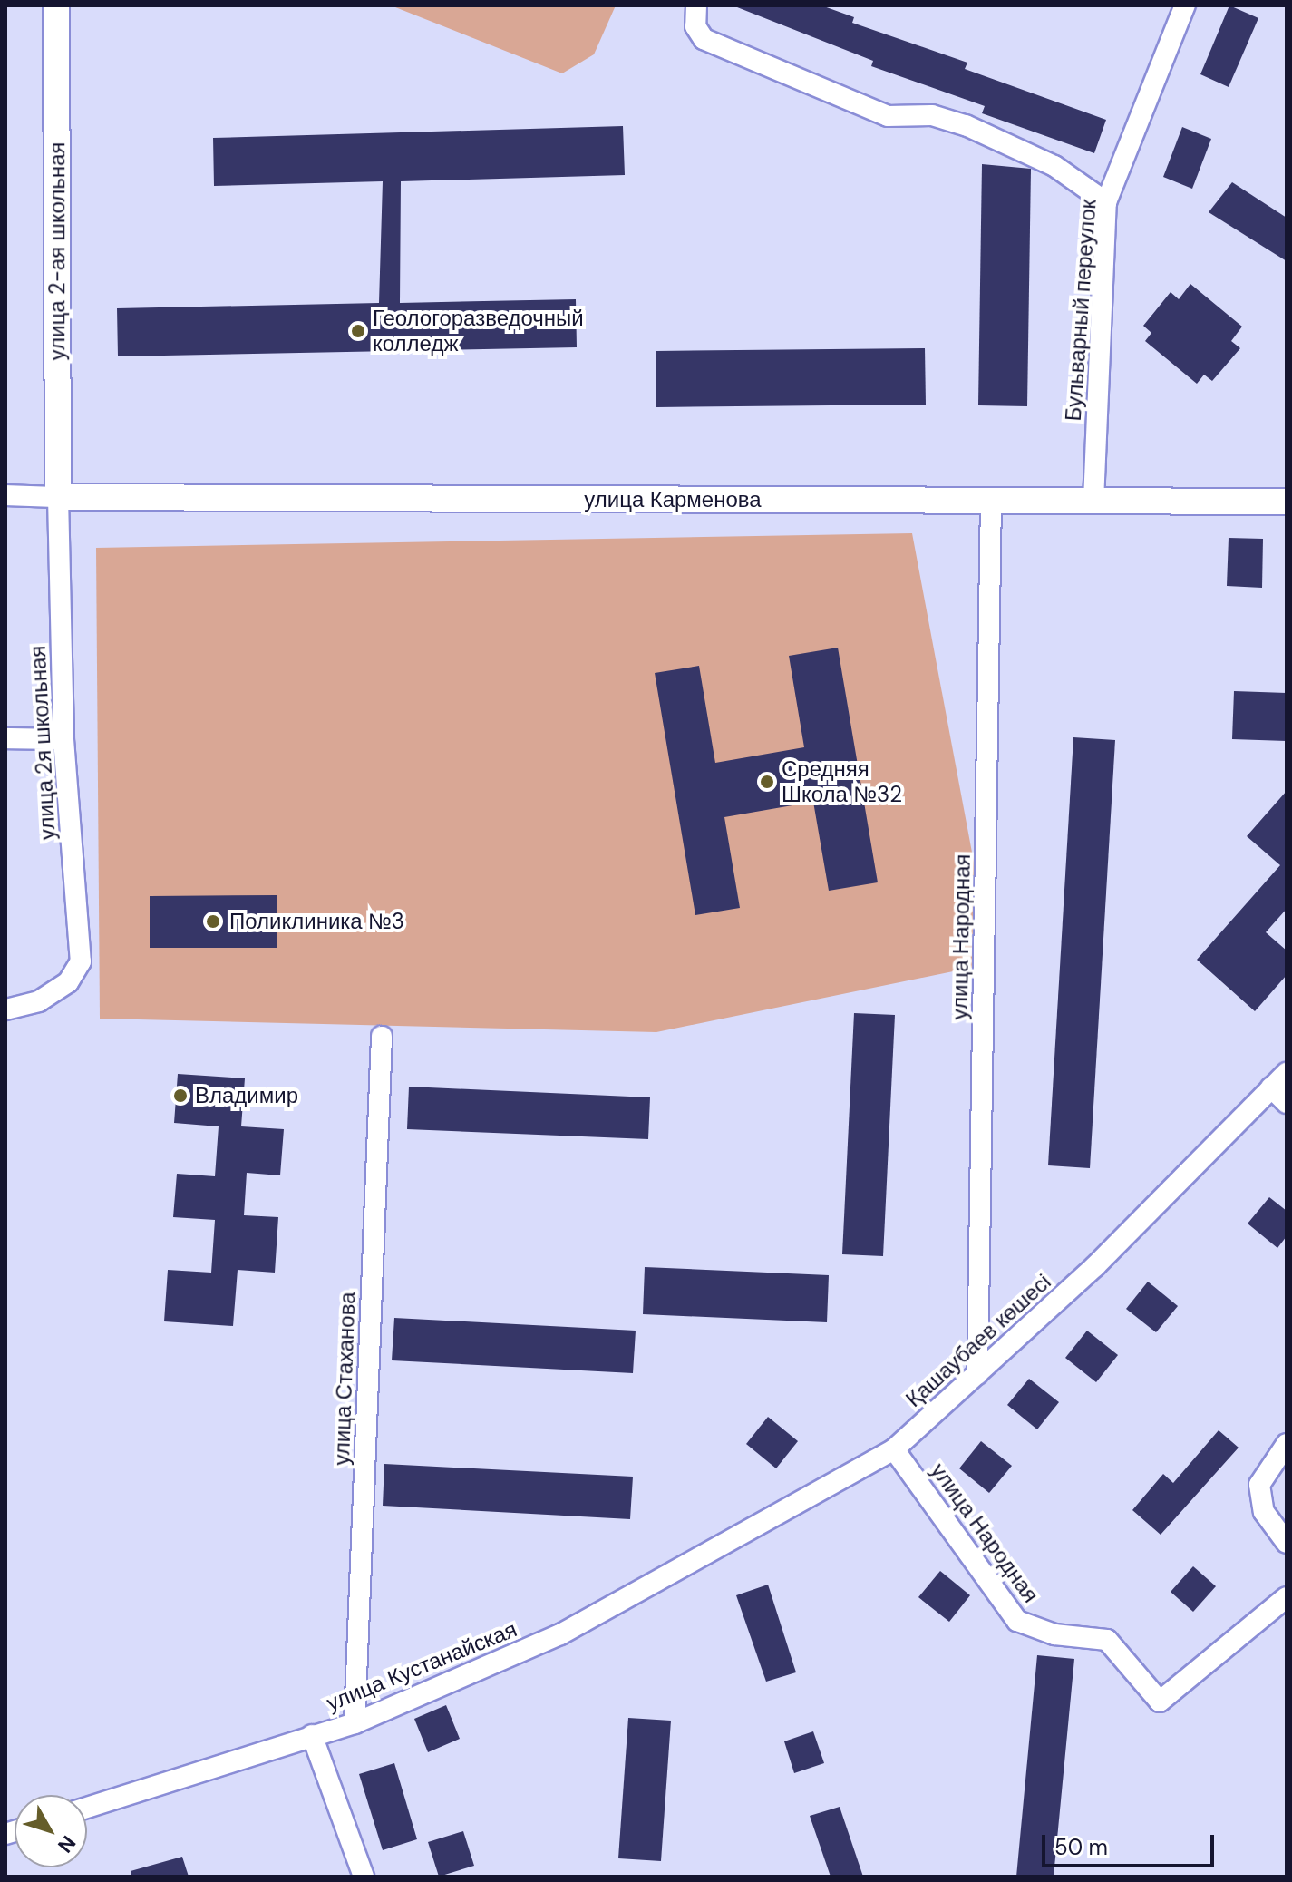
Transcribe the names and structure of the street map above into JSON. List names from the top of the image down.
{
  "streets": {
    "street": [
      "улица 2-ая школьная",
      "Бульварный переулок",
      "улица Карменова",
      "улица 2я школьная",
      "улица Народная",
      "Қашаубаев көшесі",
      "улица Стаханова",
      "улица Кустанайская"
    ]
  },
  "crossings": [
    ["улица 2-ая школьная", "улица Карменова"],
    ["улица 2-ая школьная", "улица 2я школьная"],
    ["Бульварный переулок", "улица Карменова"],
    ["улица Карменова", "улица 2я школьная"],
    ["улица Карменова", "улица Народная"],
    ["улица Народная", "Қашаубаев көшесі"],
    ["Қашаубаев көшесі", "улица Кустанайская"],
    ["улица Стаханова", "улица Кустанайская"]
  ],
  "places": [
    "Геологоразведочный колледж",
    "Средняя Школа №32",
    "Поликлиника №3",
    "Владимир"
  ],
  "scale_bar": "50 m",
  "north": "bottom right"
}
